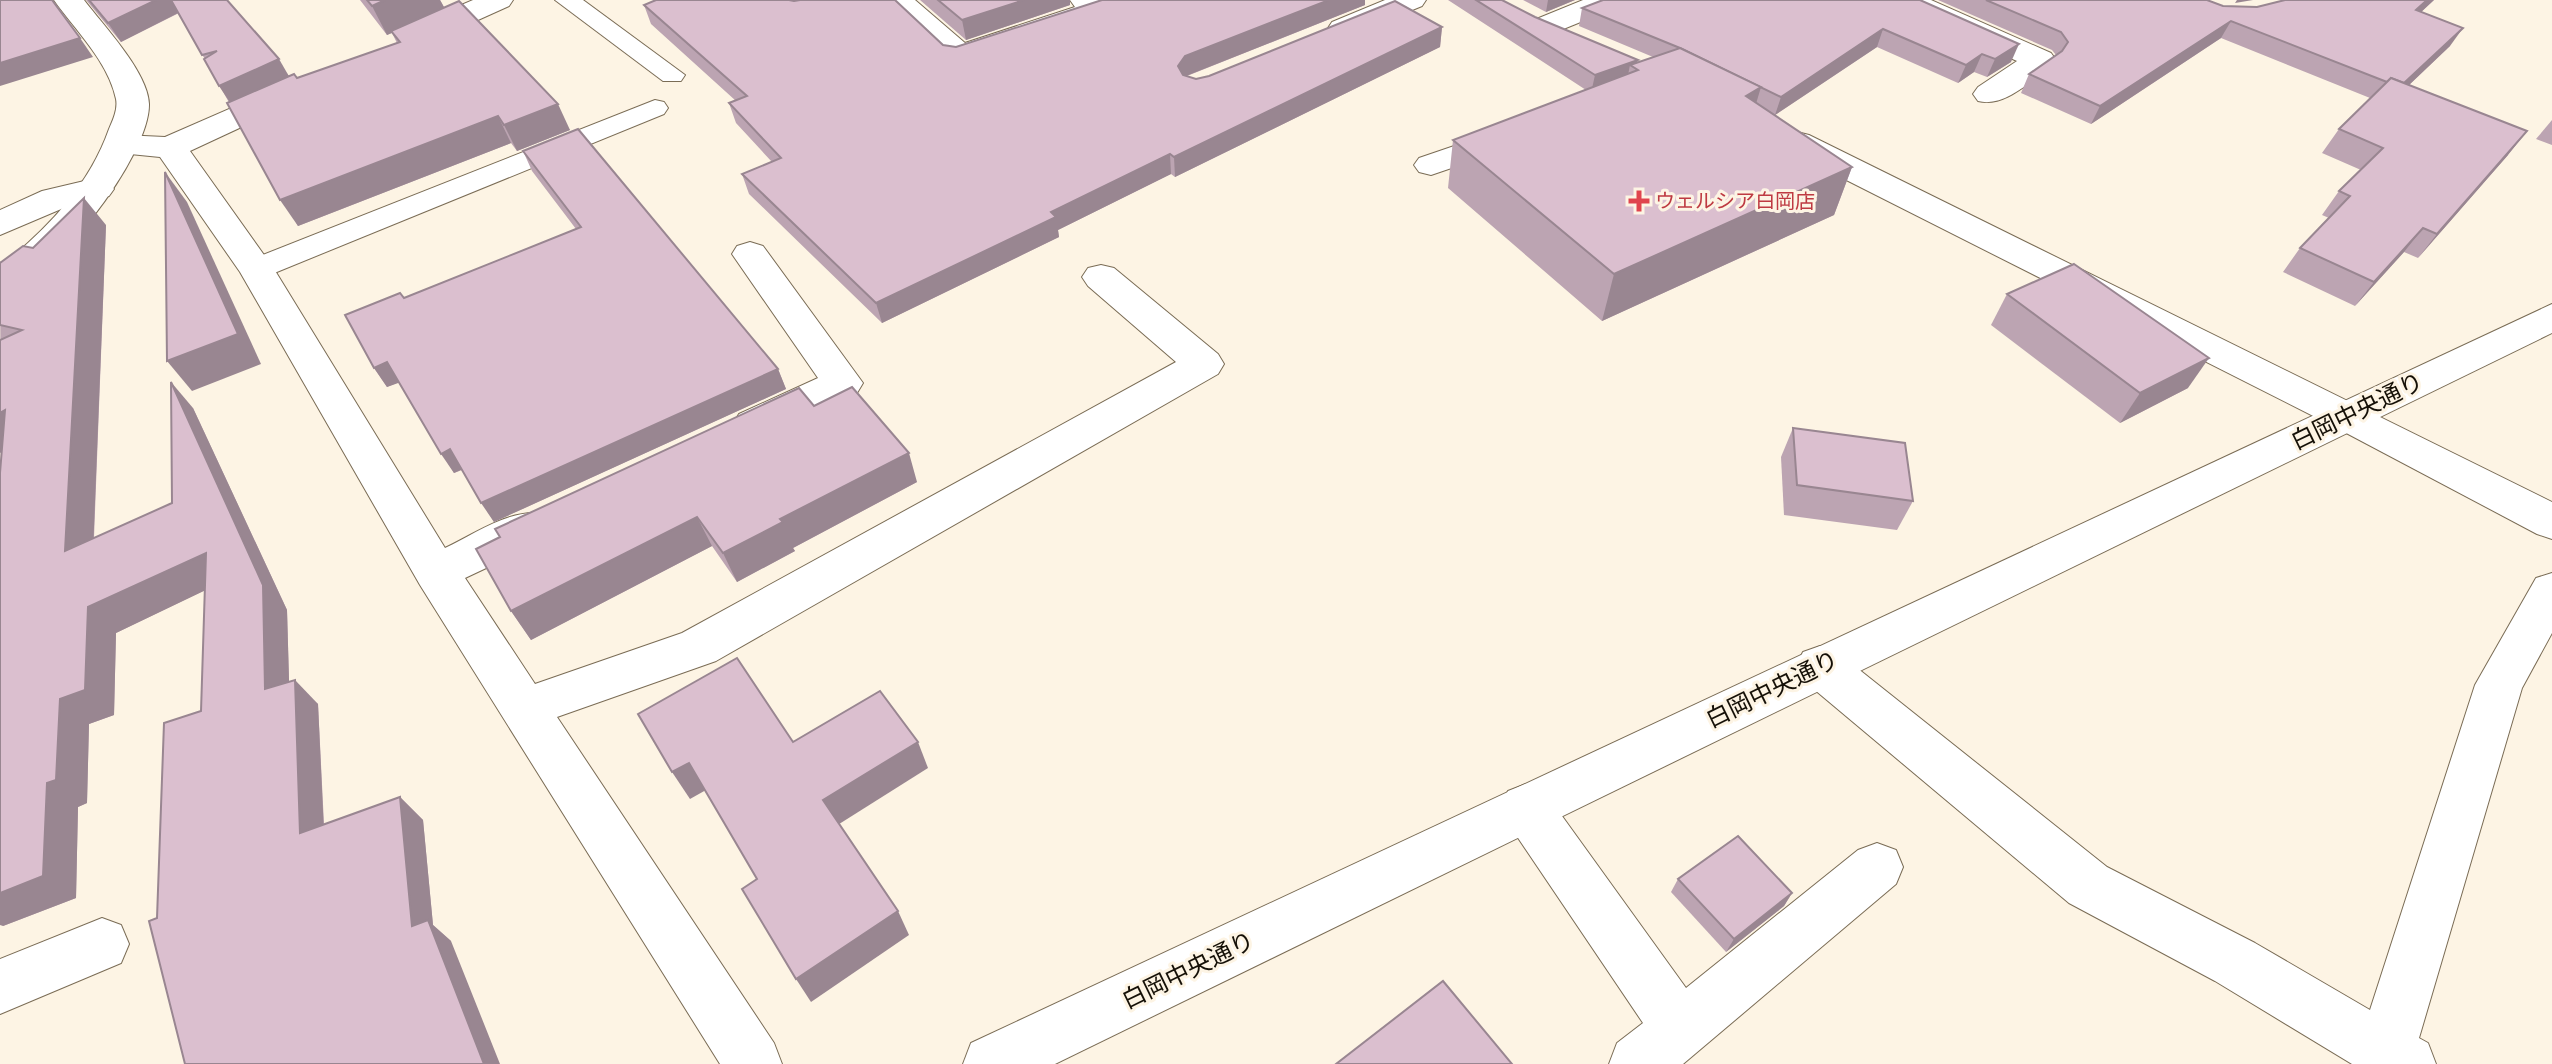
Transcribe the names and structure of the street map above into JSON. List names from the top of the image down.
{
  "streets": {
    "street": ["白岡中央通り"]
  },
  "places": {
    "health": ["ウェルシア白岡店"]
  }
}
